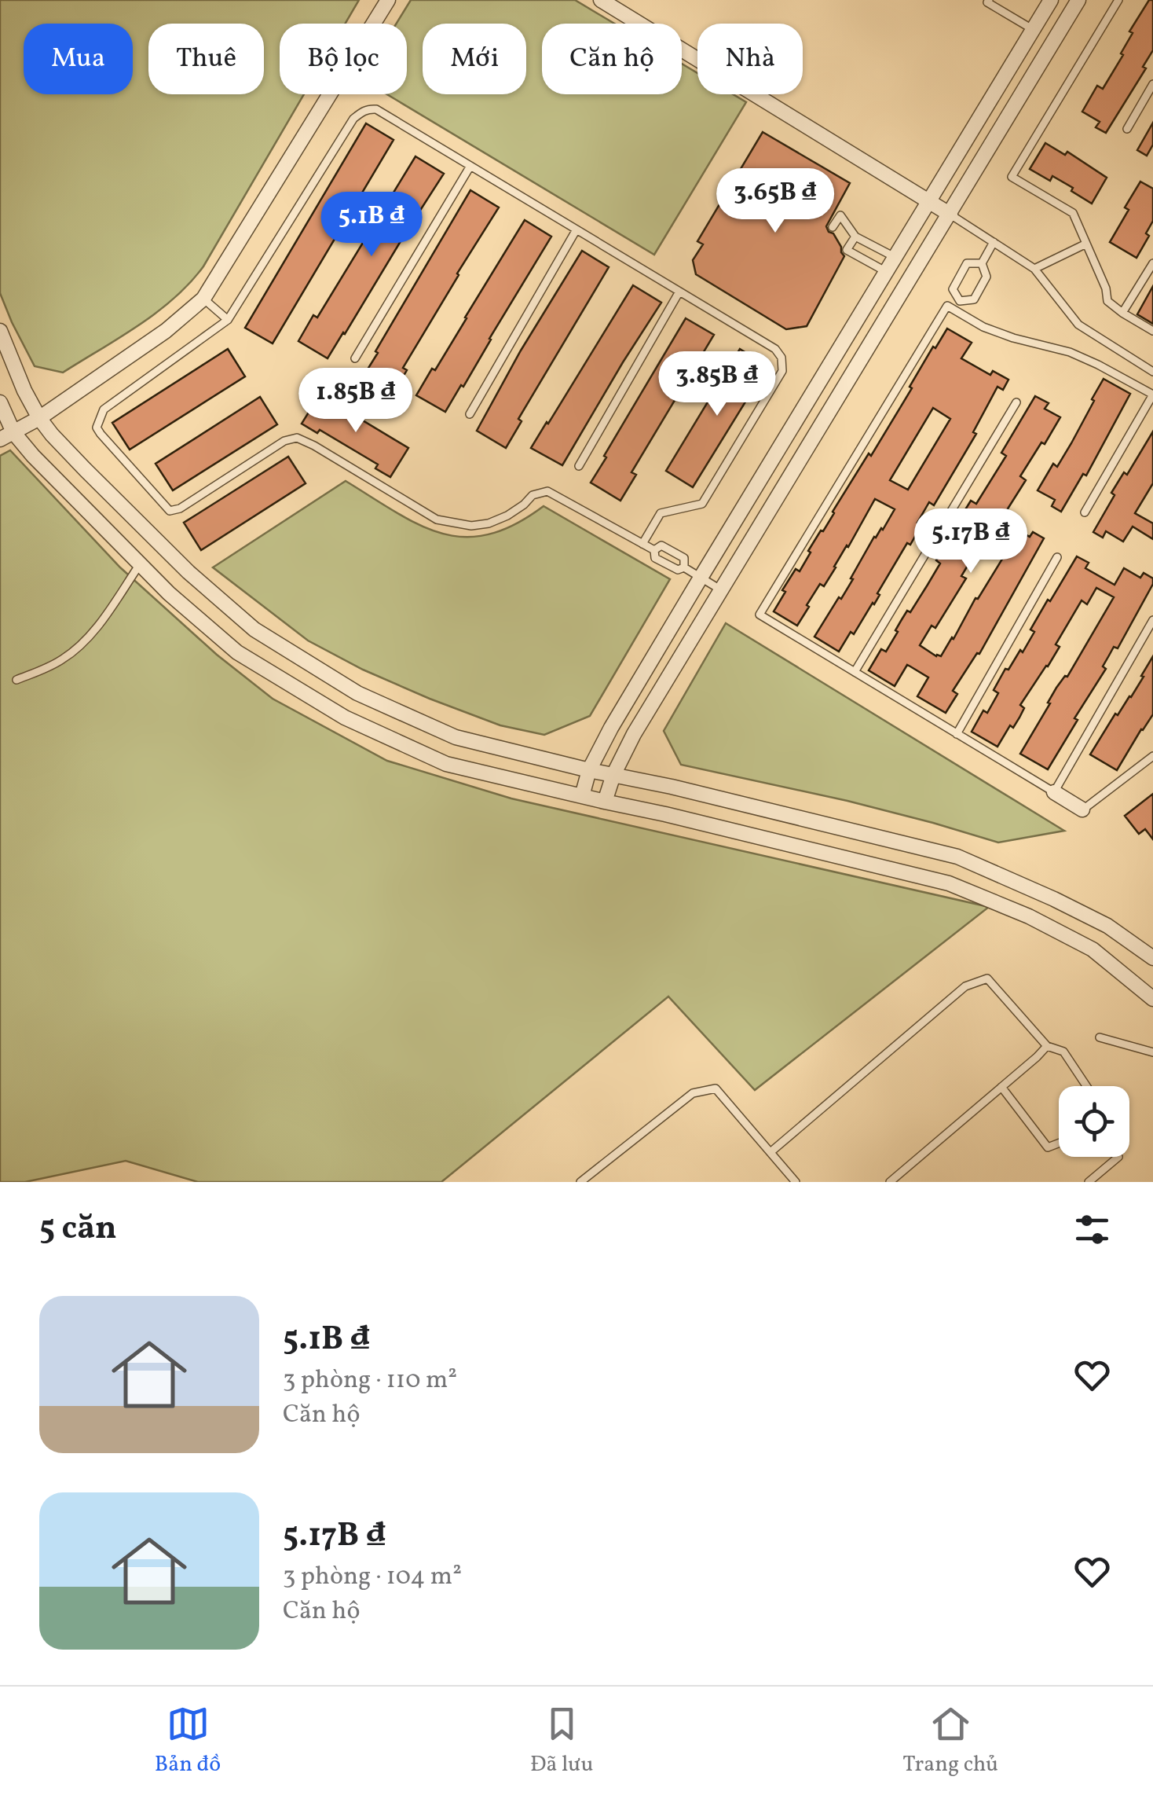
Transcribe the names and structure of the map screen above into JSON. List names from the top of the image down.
{
  "page": {
    "chip": [
      "Mua",
      "Thuê",
      "Bộ lọc",
      "Mới",
      "Căn hộ",
      "Nhà"
    ],
    "price": [
      "3.65B ₫",
      "5.1B ₫",
      "3.85B ₫",
      "1.85B ₫",
      "5.17B ₫"
    ],
    "heading": "5 căn",
    "list": [
      {
        "name": "5.1B ₫",
        "note": "3 phòng · 110 m² · Căn hộ"
      },
      {
        "name": "5.17B ₫",
        "note": "3 phòng · 104 m² · Căn hộ"
      }
    ],
    "tabs": ["Bản đồ", "Đã lưu", "Trang chủ"]
  }
}
